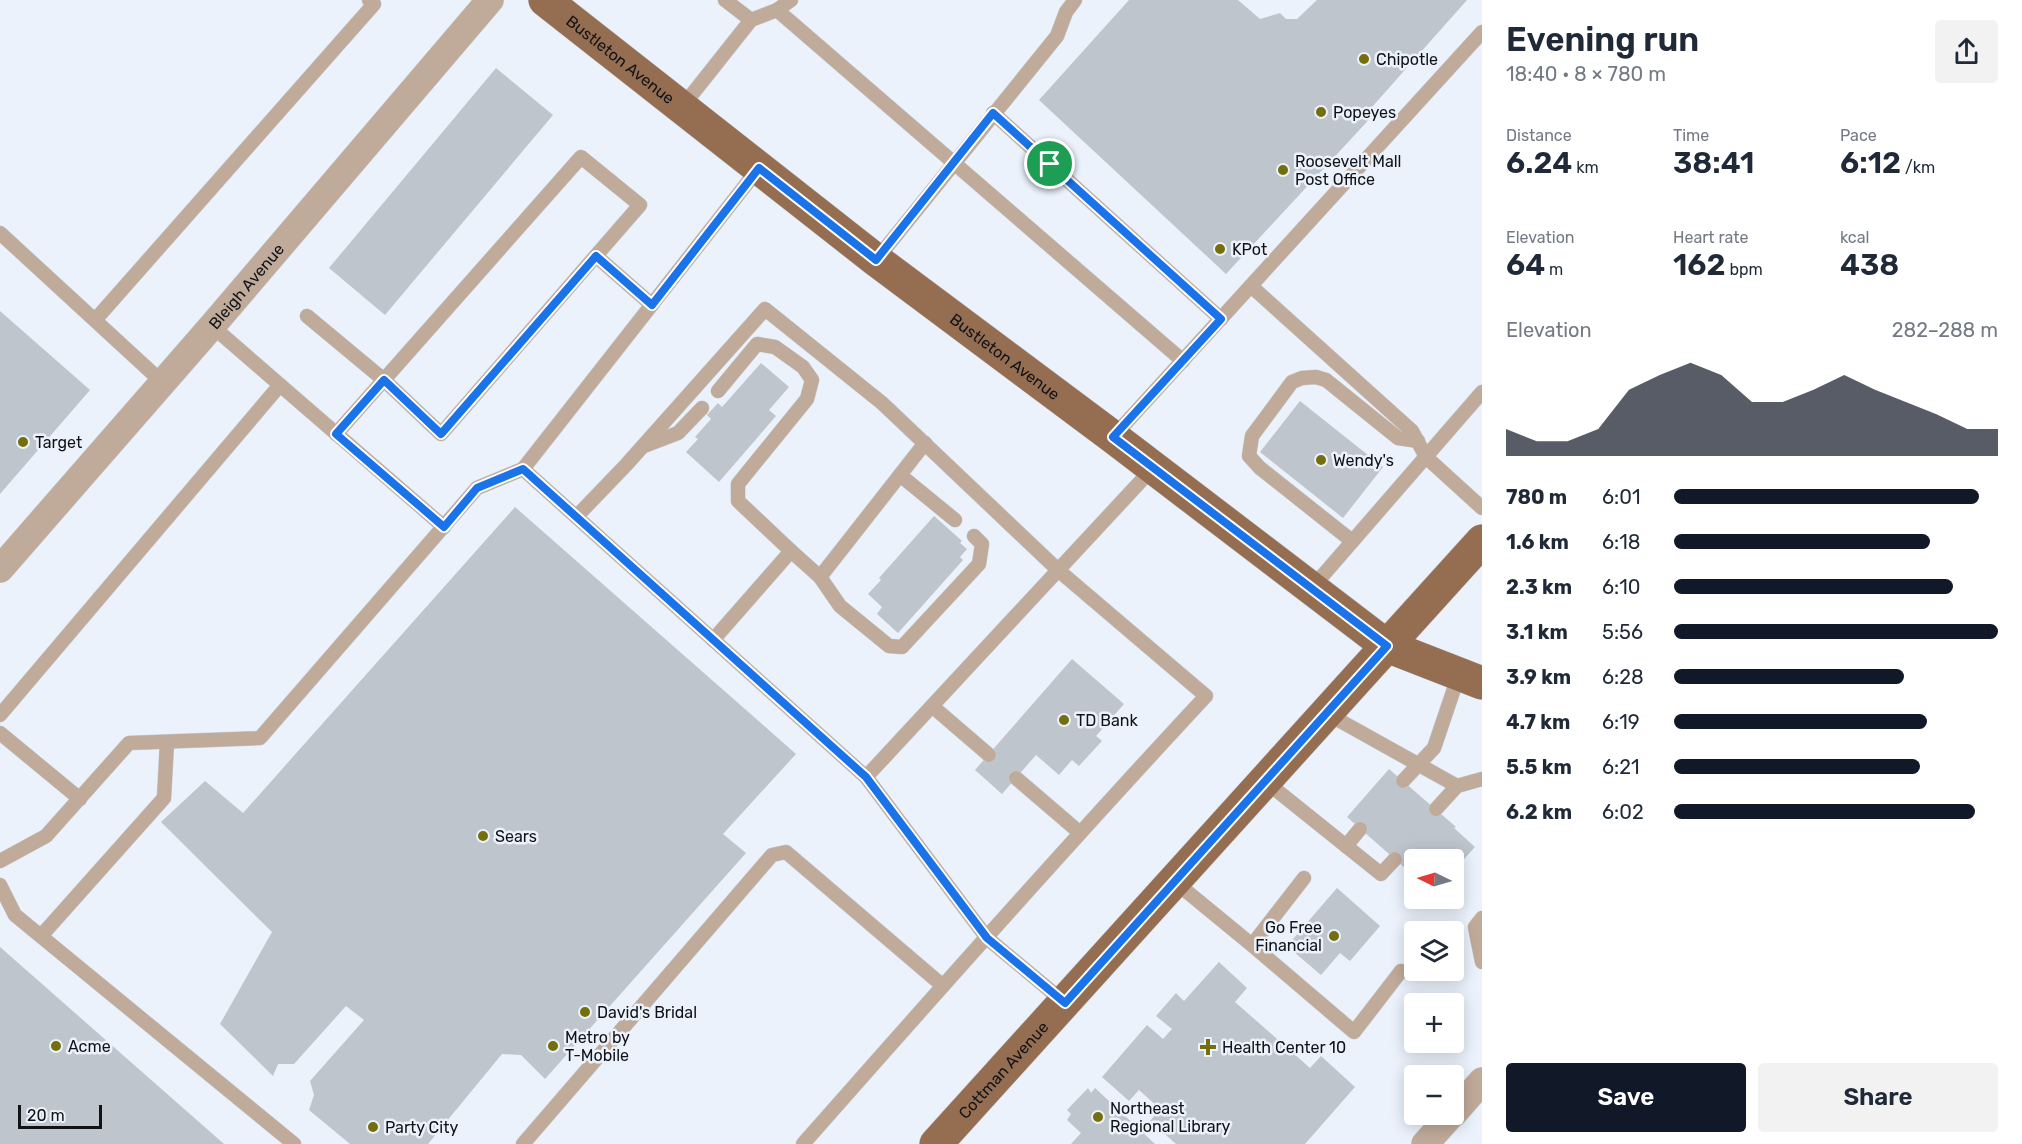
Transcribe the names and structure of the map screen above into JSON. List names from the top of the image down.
{
  "streets": {
    "main road": ["Bustleton Avenue", "Cottman Avenue"],
    "street": ["Bleigh Avenue"]
  },
  "crossings": [
    ["Bustleton Avenue", "Cottman Avenue"]
  ],
  "places": {
    "other": [
      "Chipotle",
      "Popeyes",
      "Roosevelt Mall Post Office",
      "KPot",
      "Target",
      "Wendy's",
      "TD Bank",
      "Sears",
      "Go Free Financial",
      "David's Bridal",
      "Acme",
      "Metro by T-Mobile",
      "Northeast Regional Library",
      "Party City"
    ],
    "health": ["Health Center 10"]
  },
  "scale_bar": "20 m",
  "north": "left",
  "page": {
    "heading": ["Evening run", "18:40 · 8 × 780 m"],
    "stats": [
      ["Distance", "6.24 km"],
      ["Time", "38:41"],
      ["Pace", "6:12 /km"],
      ["Elevation", "64 m"],
      ["Heart rate", "162 bpm"],
      ["kcal", "438"]
    ],
    "chart": ["Elevation", "282–288 m"],
    "list": [
      {
        "name": "780 m",
        "note": "6:01"
      },
      {
        "name": "1.6 km",
        "note": "6:18"
      },
      {
        "name": "2.3 km",
        "note": "6:10"
      },
      {
        "name": "3.1 km",
        "note": "5:56"
      },
      {
        "name": "3.9 km",
        "note": "6:28"
      },
      {
        "name": "4.7 km",
        "note": "6:19"
      },
      {
        "name": "5.5 km",
        "note": "6:21"
      },
      {
        "name": "6.2 km",
        "note": "6:02"
      }
    ],
    "map_buttons": ["+", "−"],
    "buttons": ["Save", "Share"],
    "scale": "20 m"
  }
}
